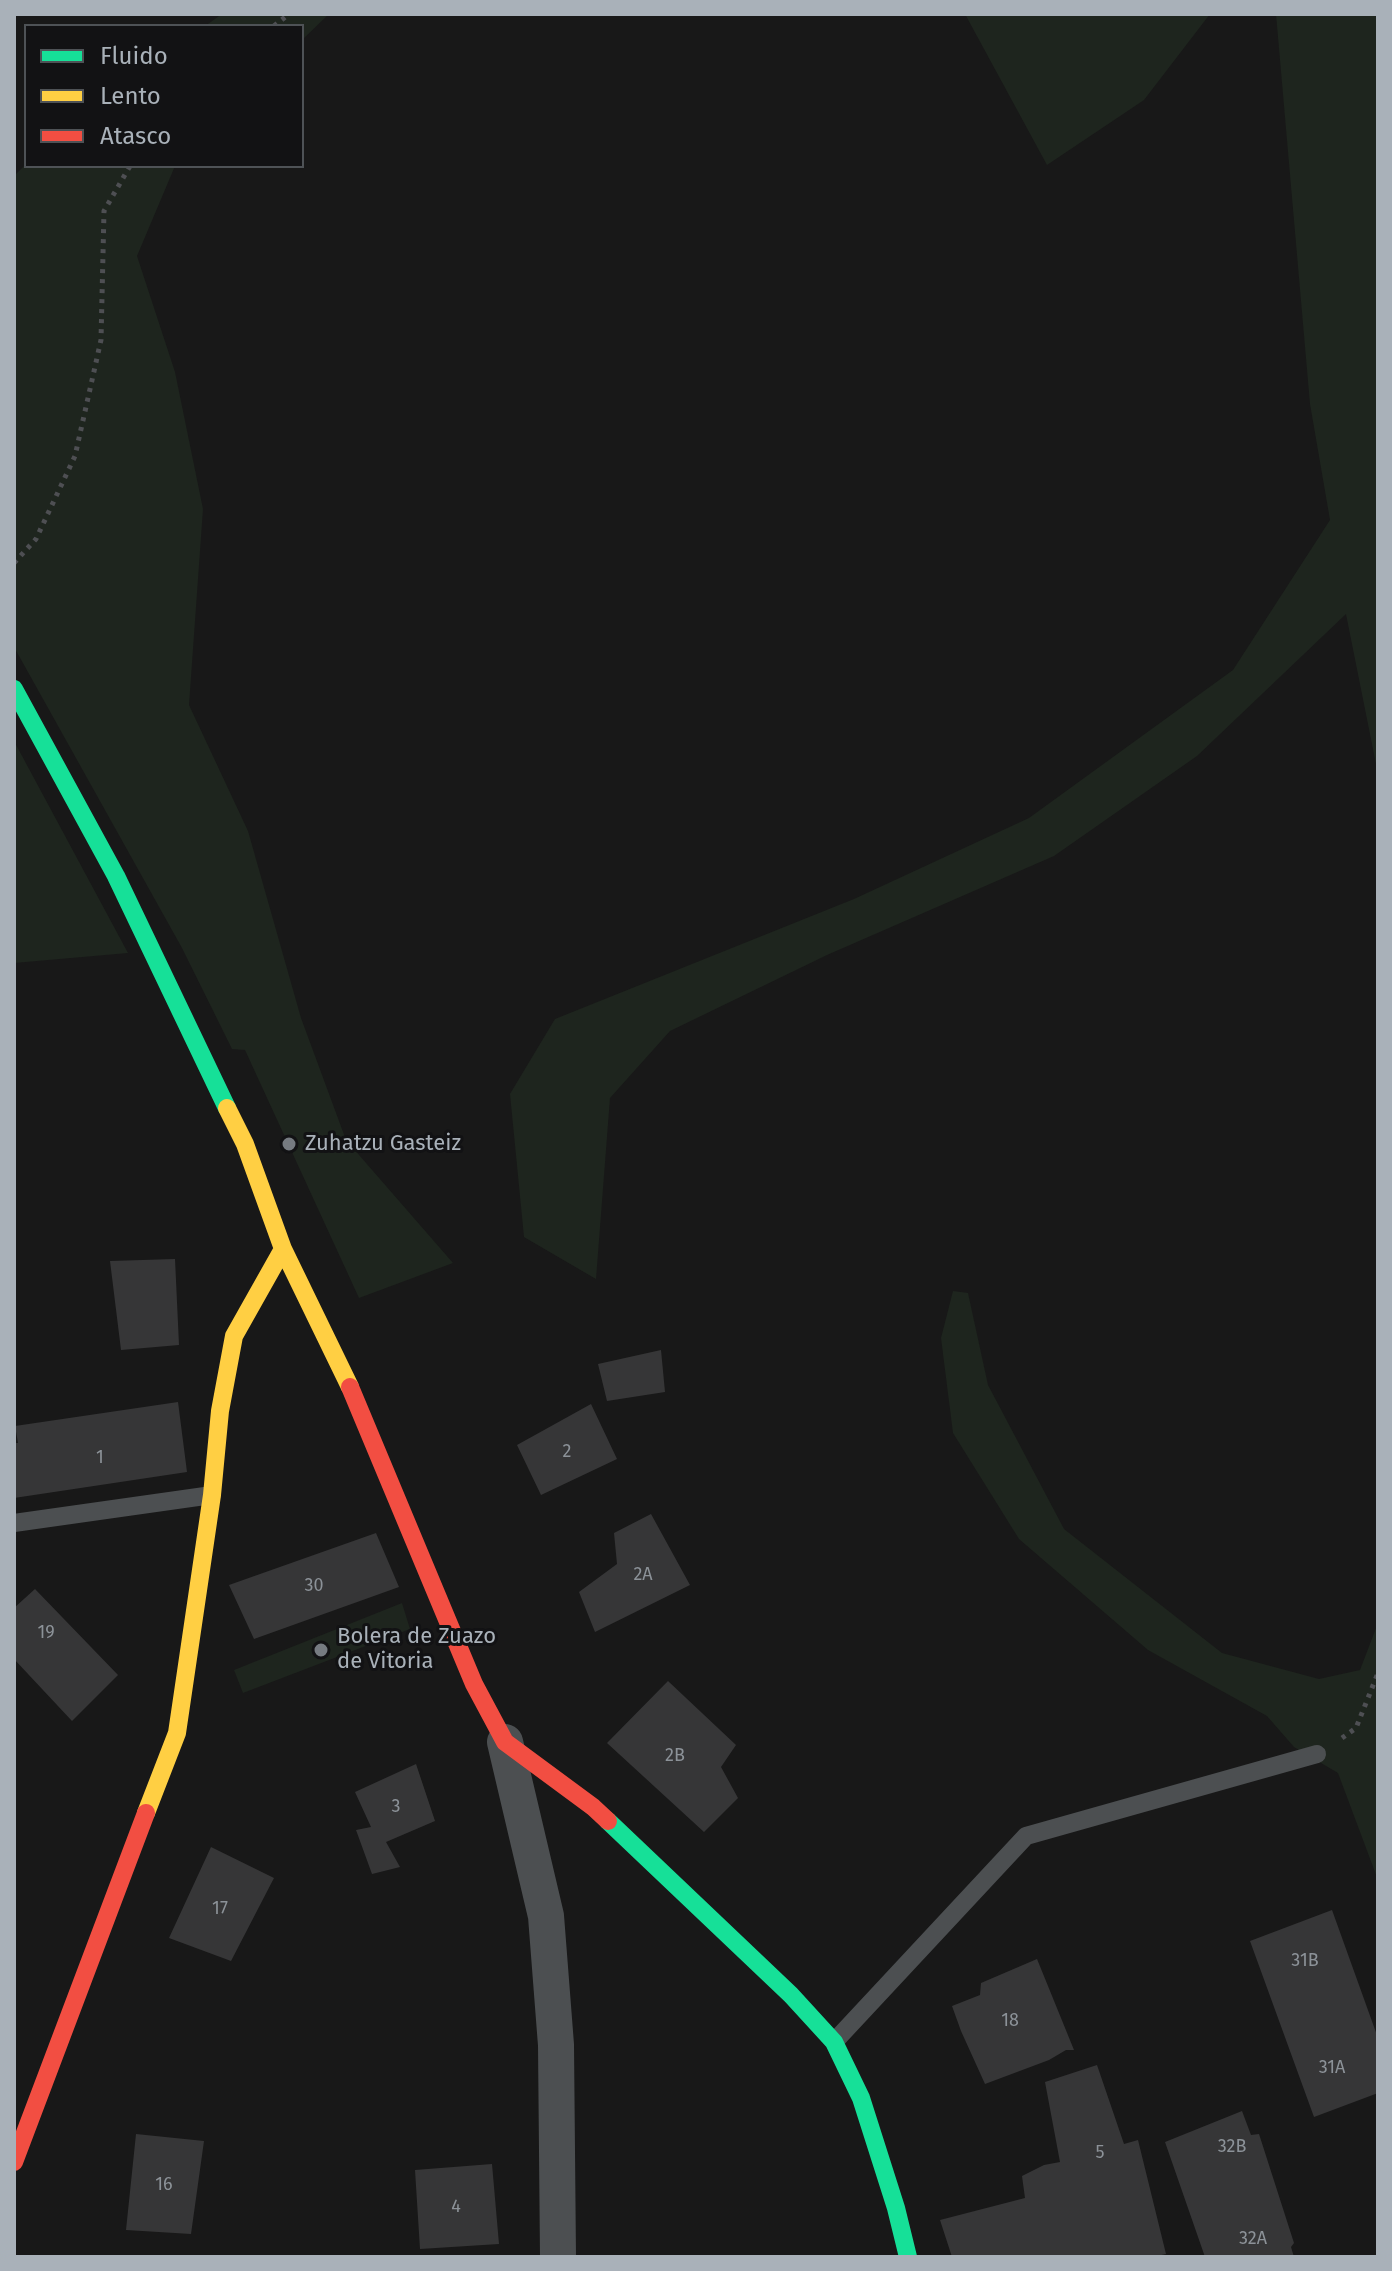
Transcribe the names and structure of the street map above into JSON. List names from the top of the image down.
{
  "places": ["Zuhatzu Gasteiz", "Bolera de Zuazo de Vitoria"],
  "house_numbers": [
    "2",
    "1",
    "2A",
    "30",
    "19",
    "2B",
    "3",
    "17",
    "31B",
    "18",
    "31A",
    "32B",
    "5",
    "16",
    "4",
    "32A"
  ],
  "legend": ["Fluido", "Lento", "Atasco"]
}
